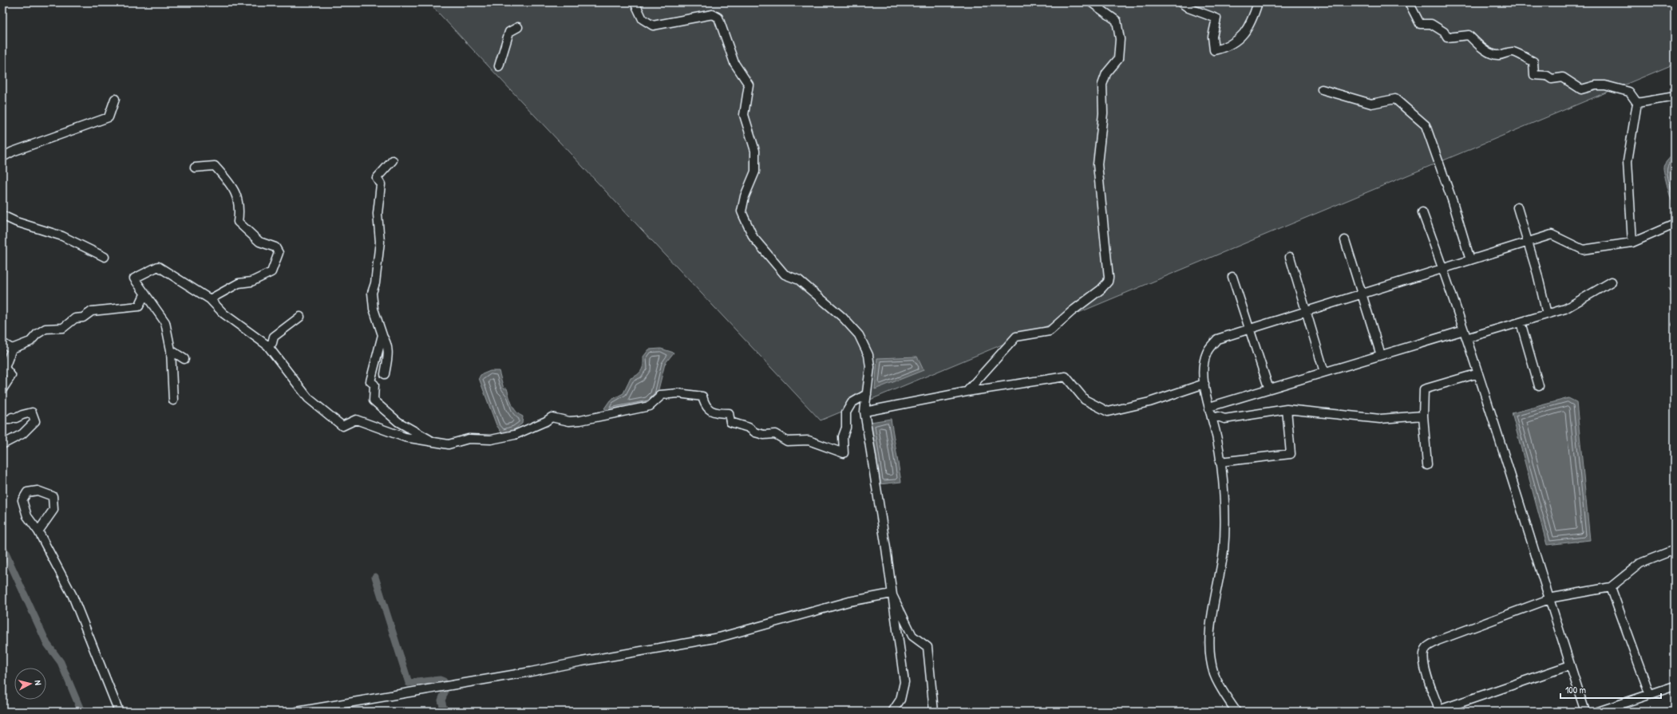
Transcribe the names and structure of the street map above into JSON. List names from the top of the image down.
{
  "scale_bar": "100 m",
  "north": "right"
}
